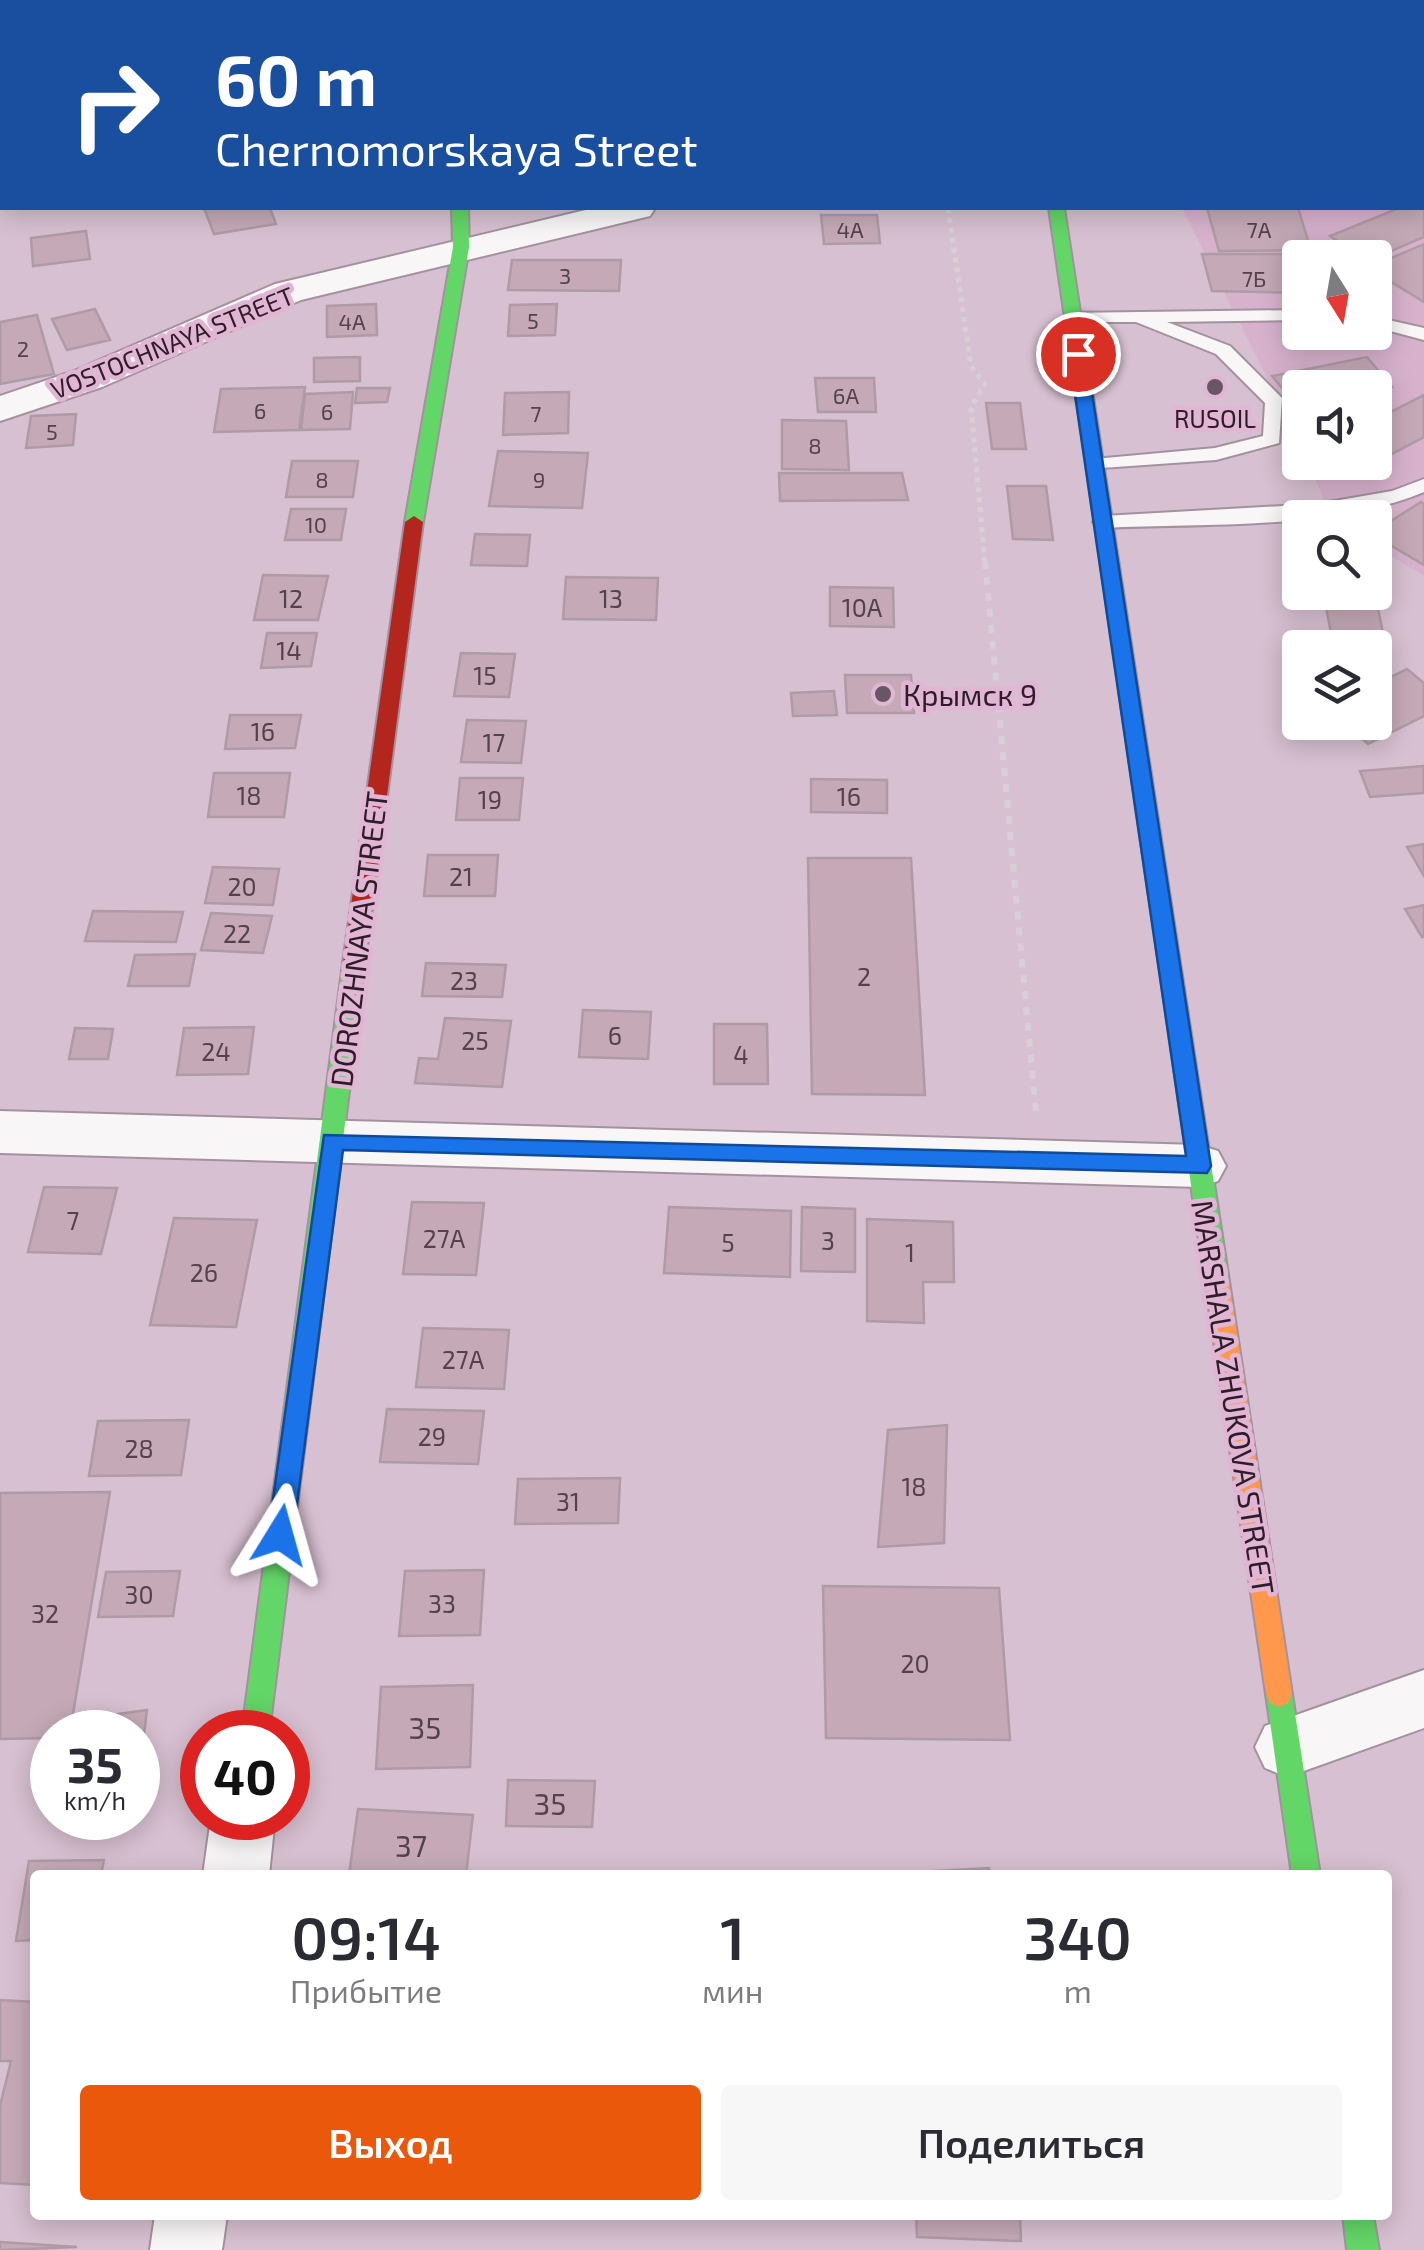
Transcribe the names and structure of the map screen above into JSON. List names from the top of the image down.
{
  "streets": {
    "main road": ["DOROZHNAYA STREET", "MARSHALA ZHUKOVA STREET"],
    "street": ["VOSTOCHNAYA STREET"]
  },
  "crossings": [
    ["VOSTOCHNAYA STREET", "DOROZHNAYA STREET"]
  ],
  "places": ["RUSOIL", "Крымск 9"],
  "house_numbers": [
    "4А",
    "7А",
    "3",
    "7Б",
    "5",
    "4А",
    "2",
    "6А",
    "6",
    "6",
    "7",
    "5",
    "8",
    "8",
    "9",
    "10",
    "12",
    "13",
    "10А",
    "14",
    "15",
    "16",
    "17",
    "18",
    "16",
    "19",
    "21",
    "20",
    "22",
    "2",
    "23",
    "6",
    "25",
    "24",
    "4",
    "7",
    "27А",
    "3",
    "5",
    "1",
    "26",
    "27А",
    "29",
    "28",
    "18",
    "31",
    "30",
    "33",
    "32",
    "20",
    "35",
    "35",
    "37"
  ],
  "north": "bottom",
  "page": {
    "turn": ["60 m", "Chernomorskaya Street"],
    "speed": "35 km/h",
    "limit": "40",
    "eta": [
      "09:14",
      "Прибытие",
      "1",
      "мин",
      "340",
      "m"
    ],
    "buttons": ["Выход", "Поделиться"]
  }
}
